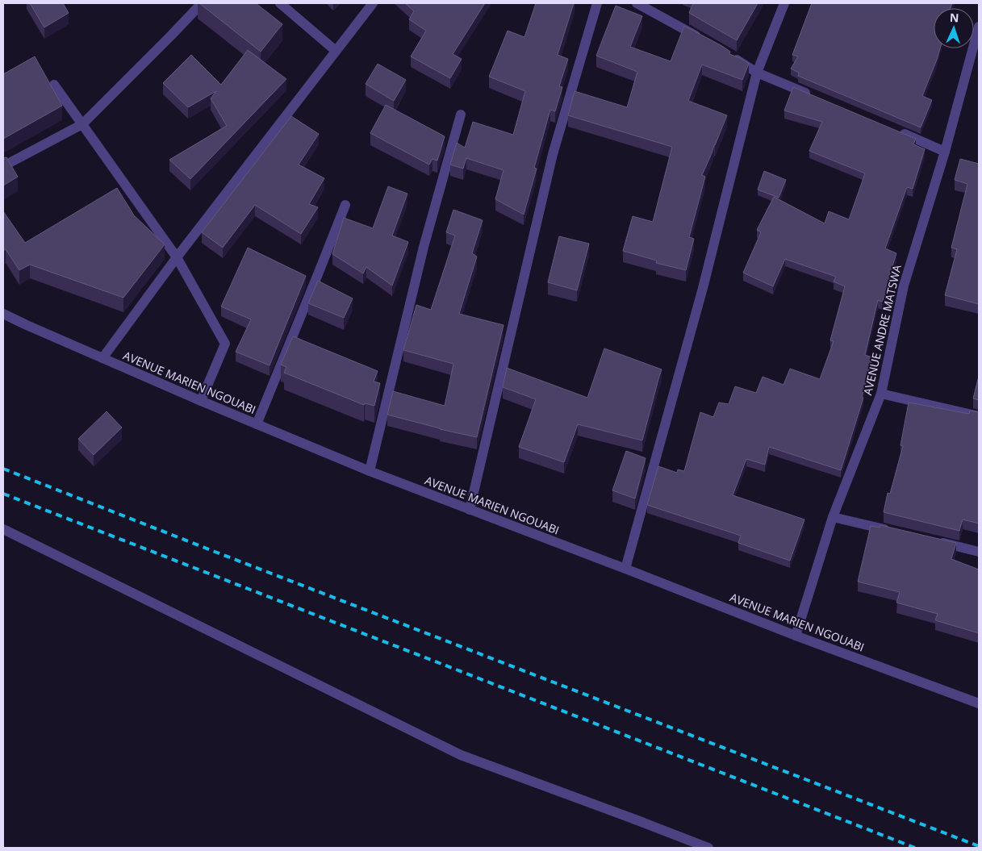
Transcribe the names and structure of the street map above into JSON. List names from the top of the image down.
{
  "streets": {
    "street": ["AVENUE ANDRE MATSWA", "AVENUE MARIEN NGOUABI"]
  },
  "crossings": [
    ["AVENUE ANDRE MATSWA", "AVENUE MARIEN NGOUABI"]
  ],
  "north": "top"
}
